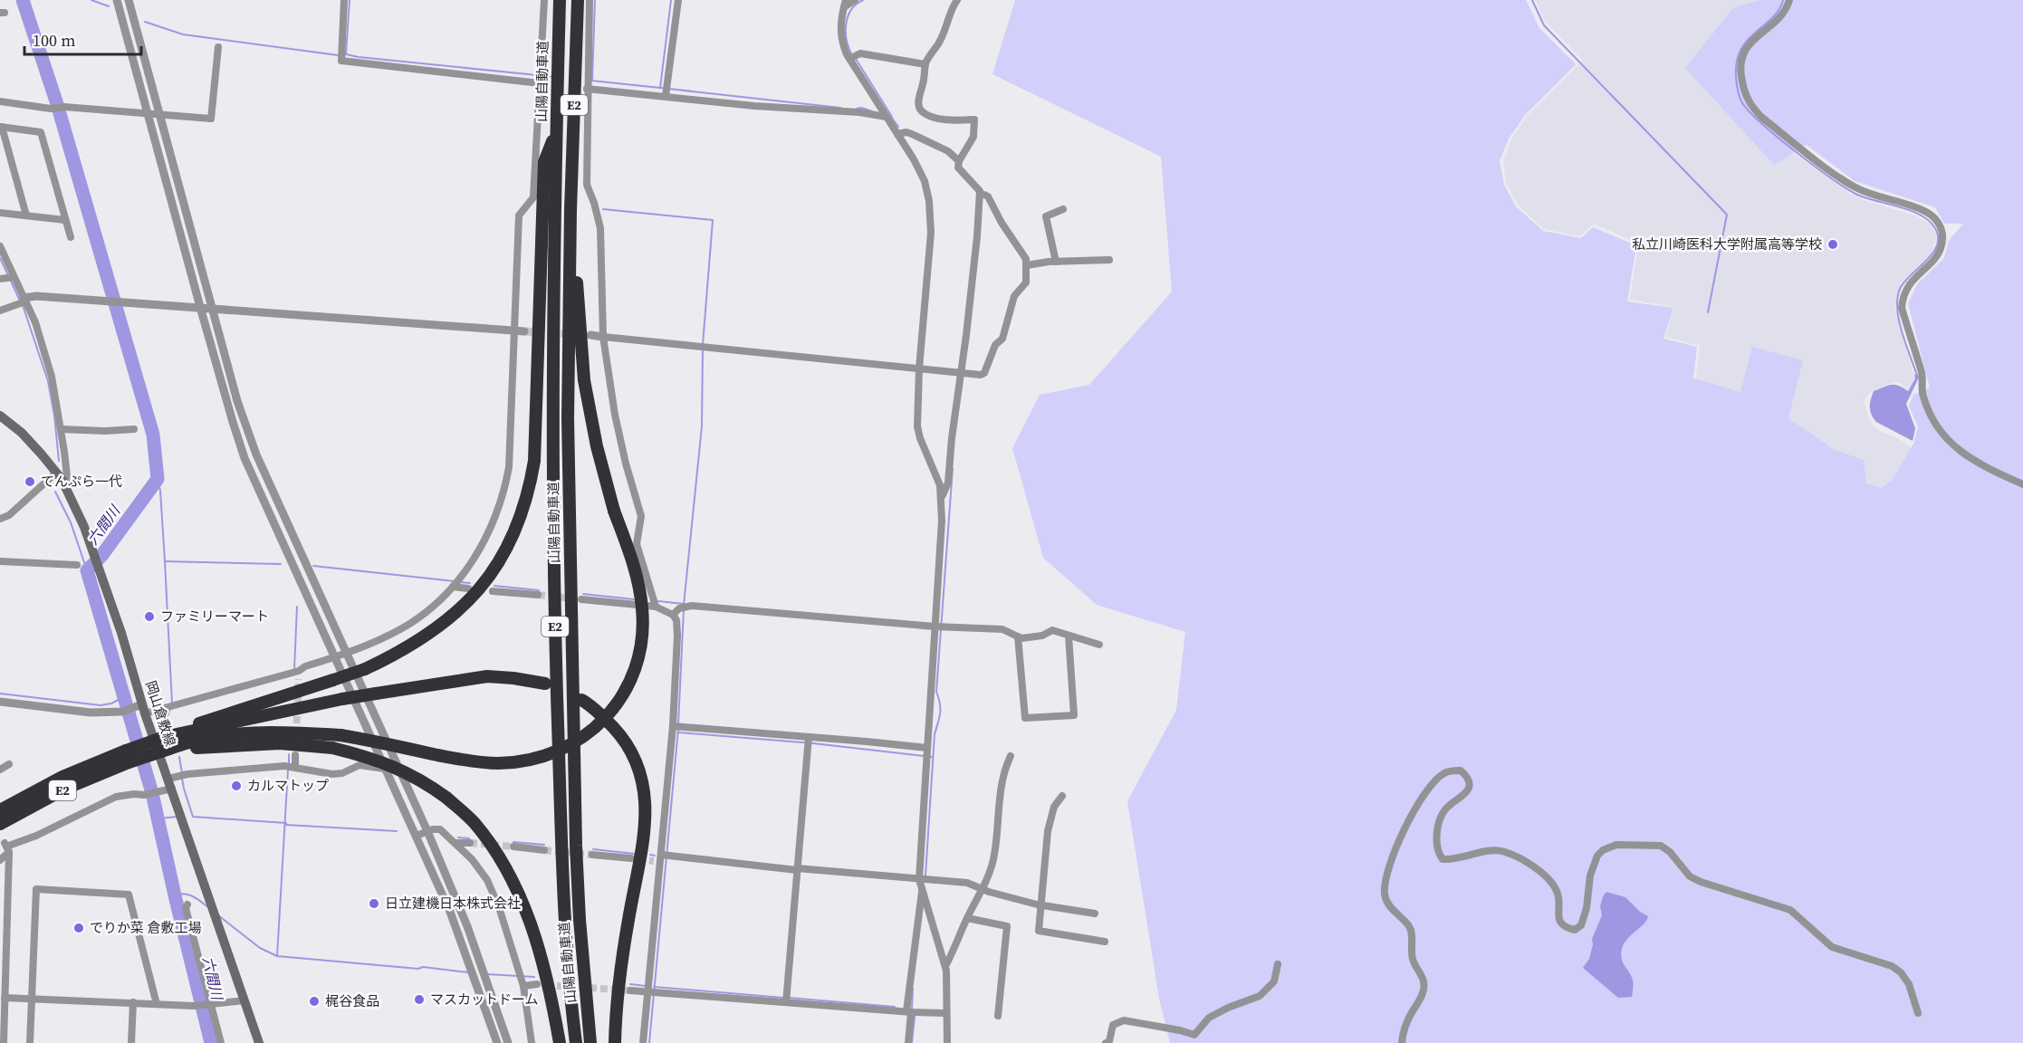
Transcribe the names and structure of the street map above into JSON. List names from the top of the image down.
{
  "streets": {
    "highway": ["山陽自動車道", "E2"],
    "main road": ["岡山倉敷線"]
  },
  "water": ["六間川"],
  "places": [
    "私立川崎医科大学附属高等学校",
    "てんぷら一代",
    "ファミリーマート",
    "カルマトップ",
    "日立建機日本株式会社",
    "でりか菜 倉敷工場",
    "マスカットドーム",
    "梶谷食品"
  ],
  "scale_bar": "100 m"
}
